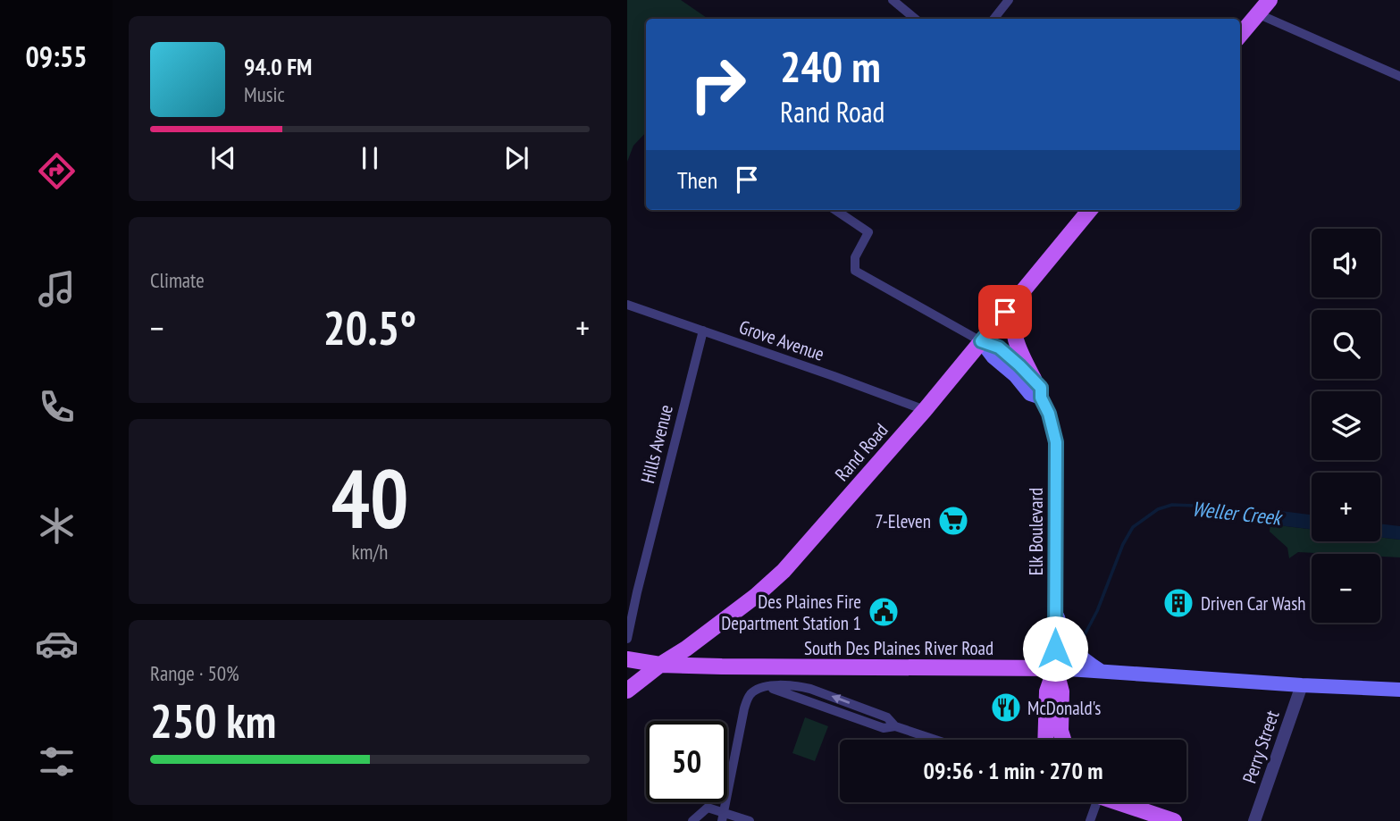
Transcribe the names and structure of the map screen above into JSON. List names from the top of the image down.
{
  "streets": {
    "main road": ["Rand Road", "Elk Boulevard", "South Des Plaines River Road"],
    "street": ["Grove Avenue", "Hills Avenue", "Perry Street"]
  },
  "crossings": [
    ["Grove Avenue", "Hills Avenue"],
    ["Grove Avenue", "Rand Road"],
    ["Rand Road", "Elk Boulevard"],
    ["Rand Road", "South Des Plaines River Road"],
    ["Elk Boulevard", "South Des Plaines River Road"],
    ["South Des Plaines River Road", "Perry Street"]
  ],
  "water": ["Weller Creek"],
  "places": {
    "supermarket": ["7-Eleven"],
    "building": ["Driven Car Wash"],
    "public building": ["Des Plaines Fire Department Station 1"],
    "restaurant": ["McDonald's"]
  },
  "page": {
    "tabs": "09:55",
    "turn": ["240 m", "Rand Road"],
    "song": ["94.0 FM", "Music"],
    "then": "Then",
    "tile": [
      "Climate",
      ["40", "km/h"],
      ["Range · 50%", "250 km"]
    ],
    "map_buttons": ["+", "−"],
    "heat": ["−", "20.5°", "+"],
    "limit": "50",
    "trip": "09:56 · 1 min · 270 m"
  }
}
